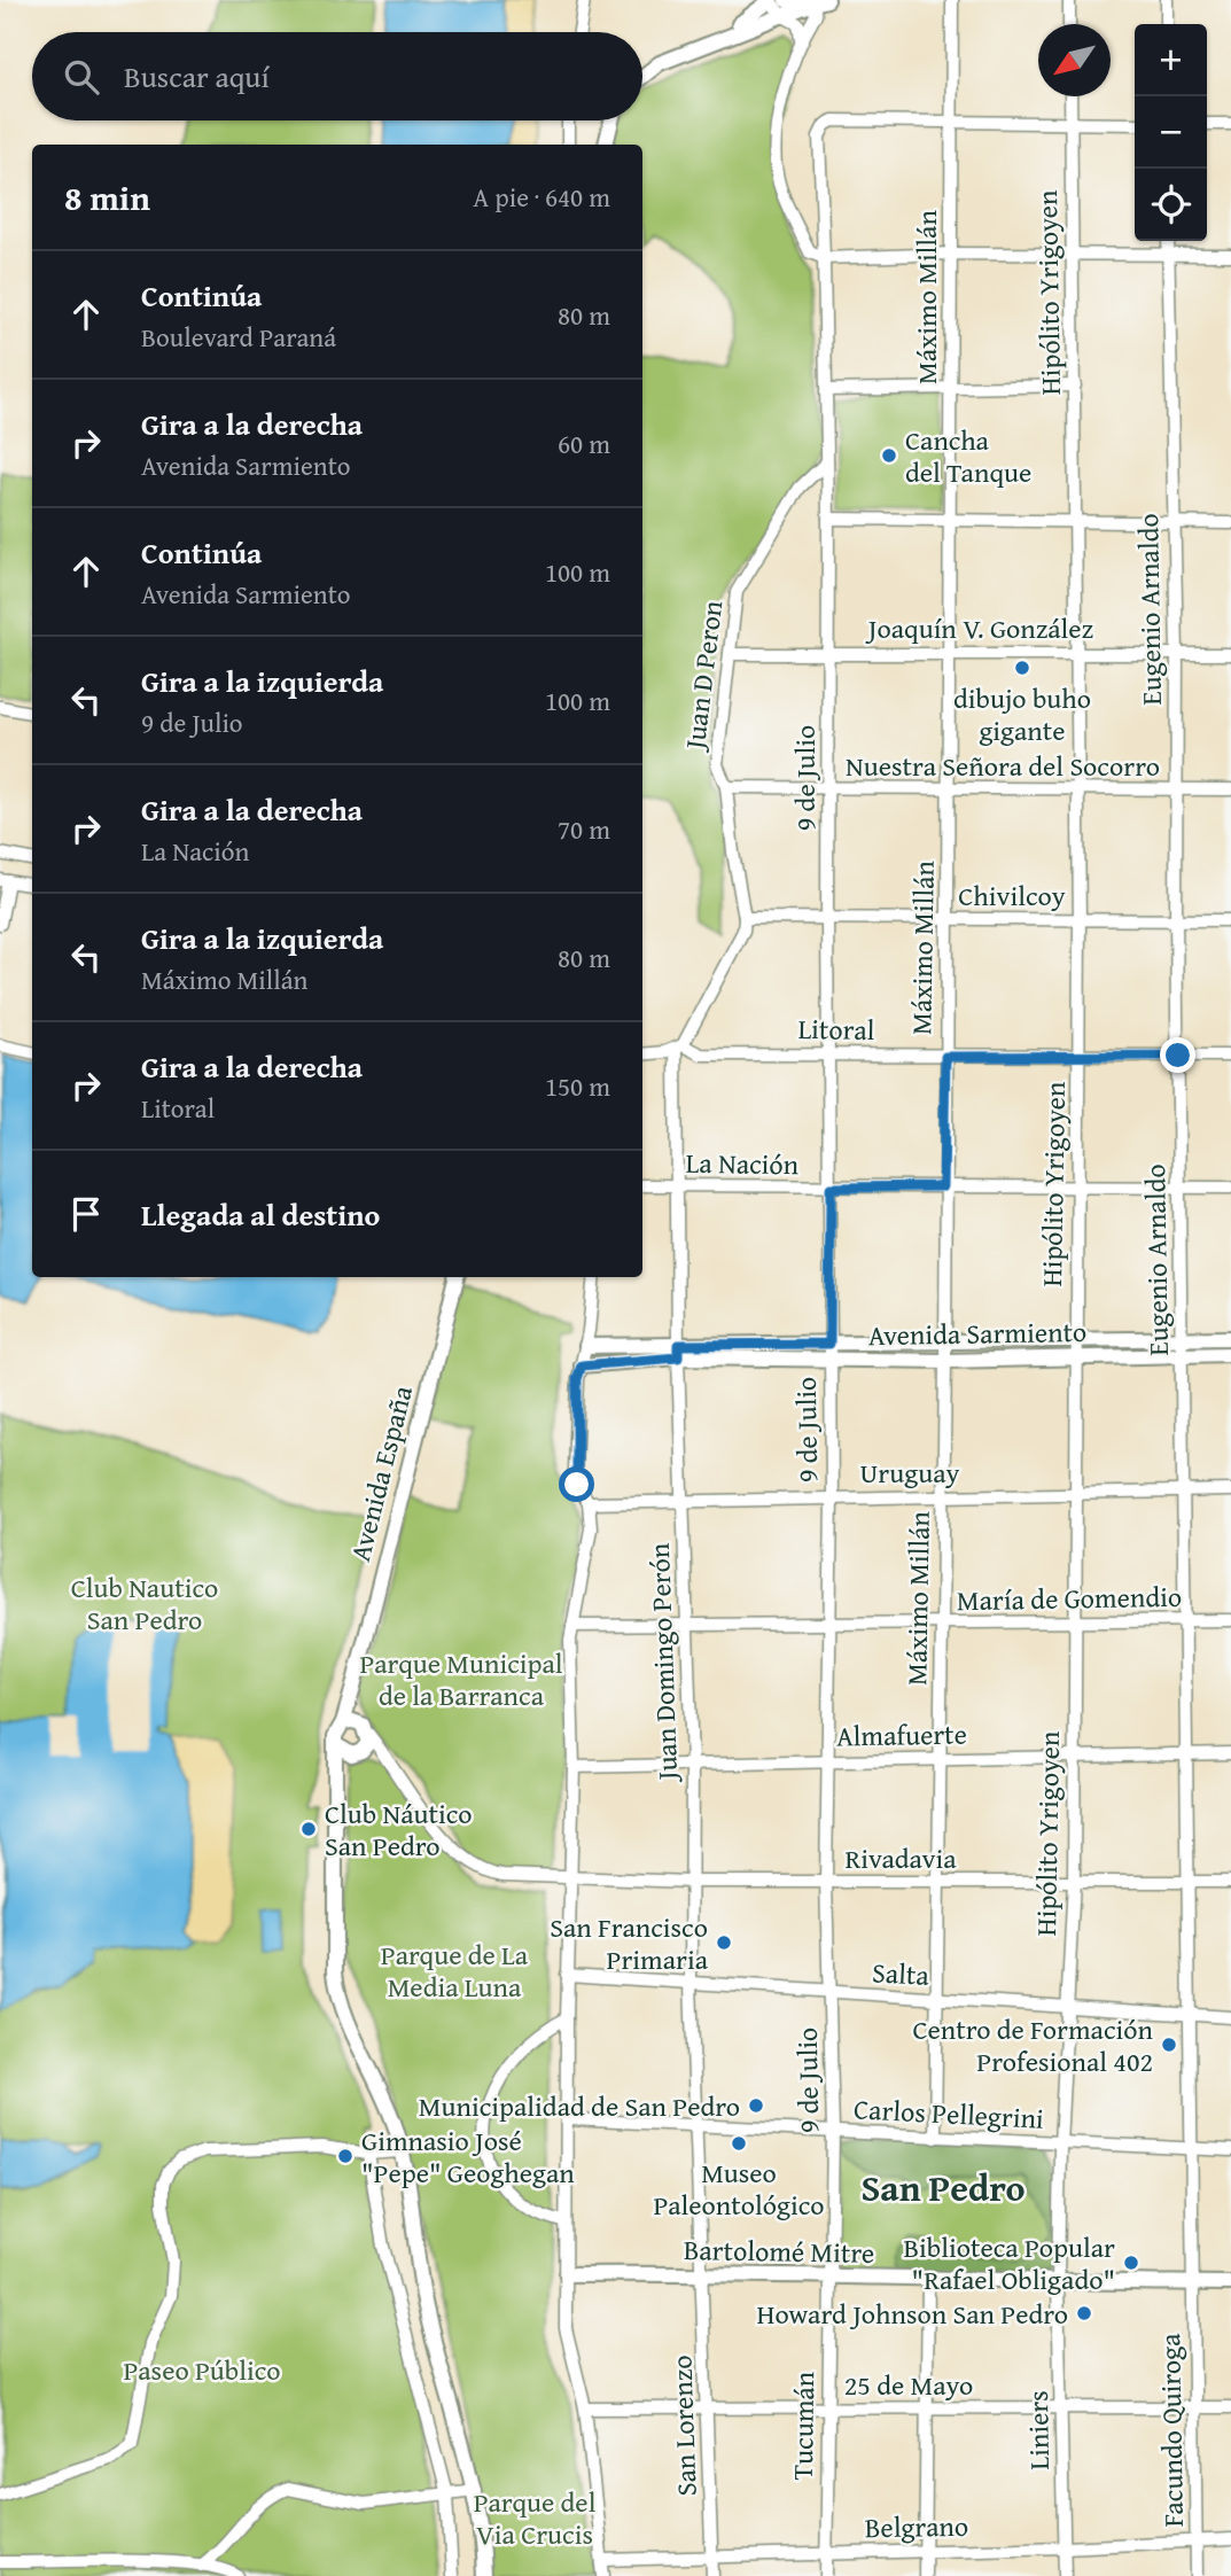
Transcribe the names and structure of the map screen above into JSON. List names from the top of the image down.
{
  "streets": {
    "main road": ["Avenida Sarmiento", "Avenida España", "Bartolomé Mitre"],
    "street": [
      "Hipólito Yrigoyen",
      "Máximo Millán",
      "Eugenio Arnaldo",
      "Joaquín V. González",
      "Juan D Peron",
      "Nuestra Señora del Socorro",
      "9 de Julio",
      "Chivilcoy",
      "Litoral",
      "La Nación",
      "Uruguay",
      "María de Gomendio",
      "Juan Domingo Perón",
      "Almafuerte",
      "Rivadavia",
      "Salta",
      "Carlos Pellegrini",
      "25 de Mayo",
      "San Lorenzo",
      "Tucumán",
      "Liniers",
      "Facundo Quiroga",
      "Belgrano"
    ]
  },
  "crossings": [
    ["Hipólito Yrigoyen", "Joaquín V. González"],
    ["Hipólito Yrigoyen", "Nuestra Señora del Socorro"],
    ["Hipólito Yrigoyen", "Chivilcoy"],
    ["Hipólito Yrigoyen", "Litoral"],
    ["Hipólito Yrigoyen", "La Nación"],
    ["Hipólito Yrigoyen", "Avenida Sarmiento"],
    ["Hipólito Yrigoyen", "Uruguay"],
    ["Hipólito Yrigoyen", "María de Gomendio"],
    ["Hipólito Yrigoyen", "Almafuerte"],
    ["Hipólito Yrigoyen", "Rivadavia"],
    ["Hipólito Yrigoyen", "Salta"],
    ["Hipólito Yrigoyen", "Carlos Pellegrini"],
    ["Hipólito Yrigoyen", "Bartolomé Mitre"],
    ["Hipólito Yrigoyen", "Liniers"],
    ["Máximo Millán", "Joaquín V. González"],
    ["Máximo Millán", "Nuestra Señora del Socorro"],
    ["Máximo Millán", "9 de Julio"],
    ["Máximo Millán", "Chivilcoy"],
    ["Máximo Millán", "Litoral"],
    ["Máximo Millán", "La Nación"],
    ["Máximo Millán", "Avenida Sarmiento"],
    ["Máximo Millán", "Uruguay"],
    ["Máximo Millán", "María de Gomendio"],
    ["Máximo Millán", "Almafuerte"],
    ["Máximo Millán", "Rivadavia"],
    ["Máximo Millán", "Salta"],
    ["Máximo Millán", "Carlos Pellegrini"],
    ["Eugenio Arnaldo", "Joaquín V. González"],
    ["Eugenio Arnaldo", "Nuestra Señora del Socorro"],
    ["Eugenio Arnaldo", "Chivilcoy"],
    ["Eugenio Arnaldo", "Litoral"],
    ["Eugenio Arnaldo", "La Nación"],
    ["Eugenio Arnaldo", "Avenida Sarmiento"],
    ["Eugenio Arnaldo", "Uruguay"],
    ["Eugenio Arnaldo", "María de Gomendio"],
    ["Eugenio Arnaldo", "Almafuerte"],
    ["Eugenio Arnaldo", "Rivadavia"],
    ["Eugenio Arnaldo", "Salta"],
    ["Eugenio Arnaldo", "Carlos Pellegrini"],
    ["Eugenio Arnaldo", "Bartolomé Mitre"],
    ["Eugenio Arnaldo", "Facundo Quiroga"],
    ["Joaquín V. González", "Juan D Peron"],
    ["Joaquín V. González", "9 de Julio"],
    ["Juan D Peron", "Nuestra Señora del Socorro"],
    ["Juan D Peron", "9 de Julio"],
    ["Juan D Peron", "Chivilcoy"],
    ["Nuestra Señora del Socorro", "9 de Julio"],
    ["9 de Julio", "Chivilcoy"],
    ["9 de Julio", "Litoral"],
    ["9 de Julio", "La Nación"],
    ["9 de Julio", "Avenida Sarmiento"],
    ["9 de Julio", "Uruguay"],
    ["9 de Julio", "María de Gomendio"],
    ["9 de Julio", "Almafuerte"],
    ["9 de Julio", "Rivadavia"],
    ["9 de Julio", "Salta"],
    ["9 de Julio", "Carlos Pellegrini"],
    ["9 de Julio", "Bartolomé Mitre"],
    ["9 de Julio", "Tucumán"],
    ["Litoral", "Juan Domingo Perón"],
    ["La Nación", "Juan Domingo Perón"],
    ["Avenida Sarmiento", "Juan Domingo Perón"],
    ["Uruguay", "Juan Domingo Perón"],
    ["María de Gomendio", "Juan Domingo Perón"],
    ["Juan Domingo Perón", "Almafuerte"],
    ["Juan Domingo Perón", "Rivadavia"],
    ["Juan Domingo Perón", "Salta"],
    ["Juan Domingo Perón", "Carlos Pellegrini"],
    ["Juan Domingo Perón", "Bartolomé Mitre"],
    ["Juan Domingo Perón", "San Lorenzo"],
    ["Bartolomé Mitre", "San Lorenzo"],
    ["Bartolomé Mitre", "Tucumán"],
    ["Bartolomé Mitre", "Liniers"],
    ["Bartolomé Mitre", "Facundo Quiroga"],
    ["25 de Mayo", "San Lorenzo"],
    ["25 de Mayo", "Tucumán"],
    ["25 de Mayo", "Liniers"],
    ["25 de Mayo", "Facundo Quiroga"],
    ["San Lorenzo", "Belgrano"],
    ["Tucumán", "Belgrano"],
    ["Liniers", "Belgrano"],
    ["Facundo Quiroga", "Belgrano"]
  ],
  "districts": ["San Pedro"],
  "parks": [
    "Club Nautico San Pedro",
    "Parque Municipal de la Barranca",
    "Parque de La Media Luna",
    "Paseo Público",
    "Parque del Via Crucis"
  ],
  "places": [
    "Cancha del Tanque",
    "dibujo buho gigante",
    "Club Náutico San Pedro",
    "San Francisco Primaria",
    "Centro de Formación Profesional 402",
    "Municipalidad de San Pedro",
    "Museo Paleontológico",
    "Gimnasio José \"Pepe\" Geoghegan",
    "Biblioteca Popular \"Rafael Obligado\"",
    "Howard Johnson San Pedro"
  ],
  "north": "bottom left",
  "page": {
    "map_buttons": ["+", "−"],
    "search": "Buscar aquí",
    "heading": ["8 min", "A pie · 640 m"],
    "list": [
      ["Continúa", "Boulevard Paraná", "80 m"],
      ["Gira a la derecha", "Avenida Sarmiento", "60 m"],
      ["Continúa", "Avenida Sarmiento", "100 m"],
      ["Gira a la izquierda", "9 de Julio", "100 m"],
      ["Gira a la derecha", "La Nación", "70 m"],
      ["Gira a la izquierda", "Máximo Millán", "80 m"],
      ["Gira a la derecha", "Litoral", "150 m"],
      "Llegada al destino"
    ]
  }
}
